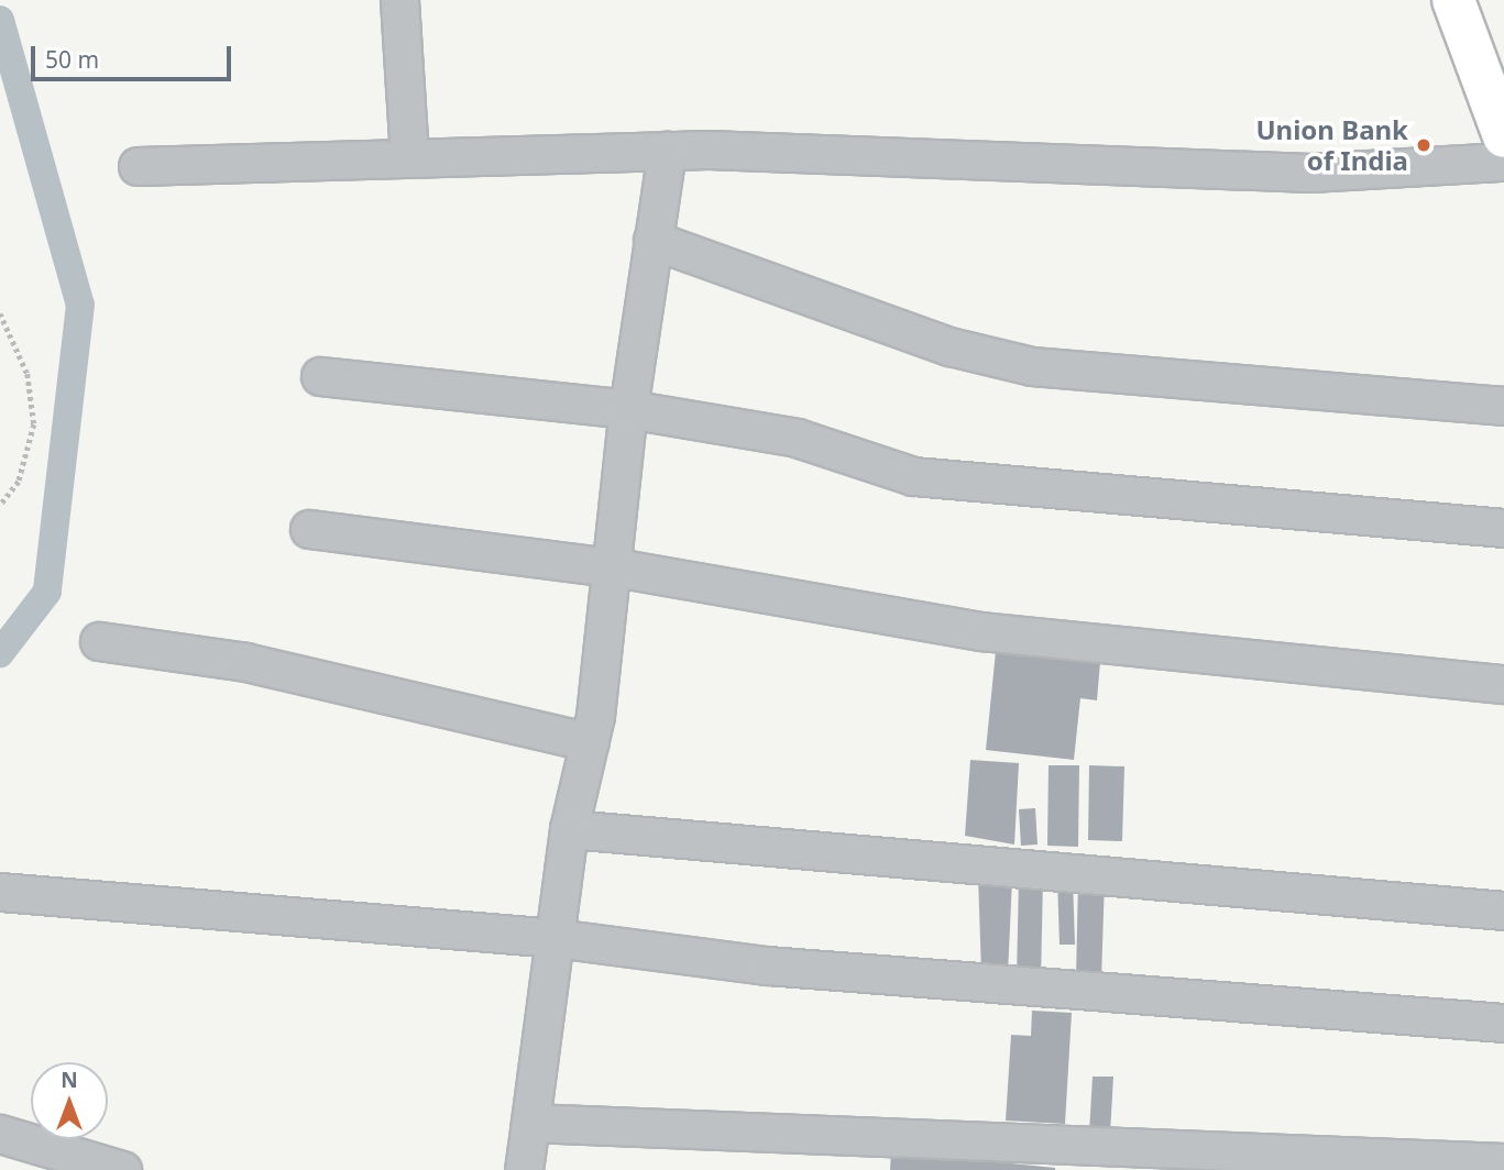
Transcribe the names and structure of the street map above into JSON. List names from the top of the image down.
{
  "places": ["Union Bank of India"],
  "scale_bar": "50 m",
  "north": "top"
}
